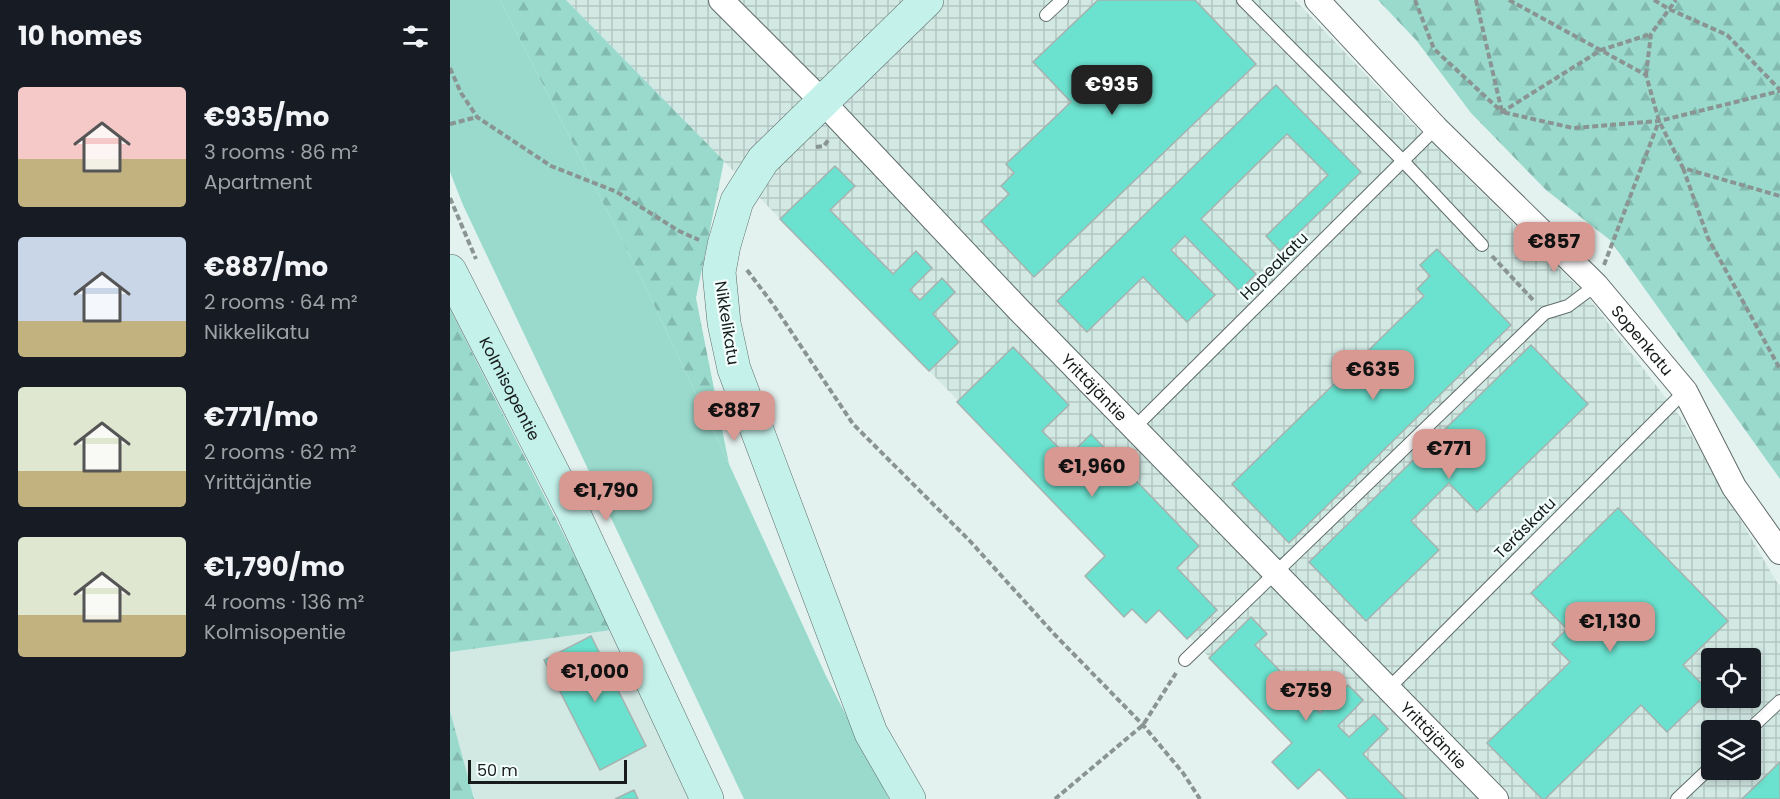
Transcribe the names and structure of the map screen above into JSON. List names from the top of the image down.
{
  "streets": {
    "street": [
      "Nikkelikatu",
      "Sopenkatu",
      "Kolmisopentie",
      "Yrittäjäntie"
    ],
    "lane": ["Hopeakatu", "Teräskatu"]
  },
  "crossings": [
    ["Hopeakatu", "Sopenkatu"],
    ["Hopeakatu", "Yrittäjäntie"],
    ["Nikkelikatu", "Yrittäjäntie"],
    ["Sopenkatu", "Teräskatu"],
    ["Yrittäjäntie", "Teräskatu"]
  ],
  "scale_bar": "50 m",
  "page": {
    "heading": "10 homes",
    "price": [
      "€935",
      "€857",
      "€635",
      "€887",
      "€771",
      "€1,960",
      "€1,790",
      "€1,130",
      "€1,000",
      "€759"
    ],
    "list": [
      {
        "name": "€935/mo",
        "note": "3 rooms · 86 m² · Apartment"
      },
      {
        "name": "€887/mo",
        "note": "2 rooms · 64 m² · Nikkelikatu"
      },
      {
        "name": "€771/mo",
        "note": "2 rooms · 62 m² · Yrittäjäntie"
      },
      {
        "name": "€1,790/mo",
        "note": "4 rooms · 136 m² · Kolmisopentie"
      }
    ],
    "scale": "50 m"
  }
}
